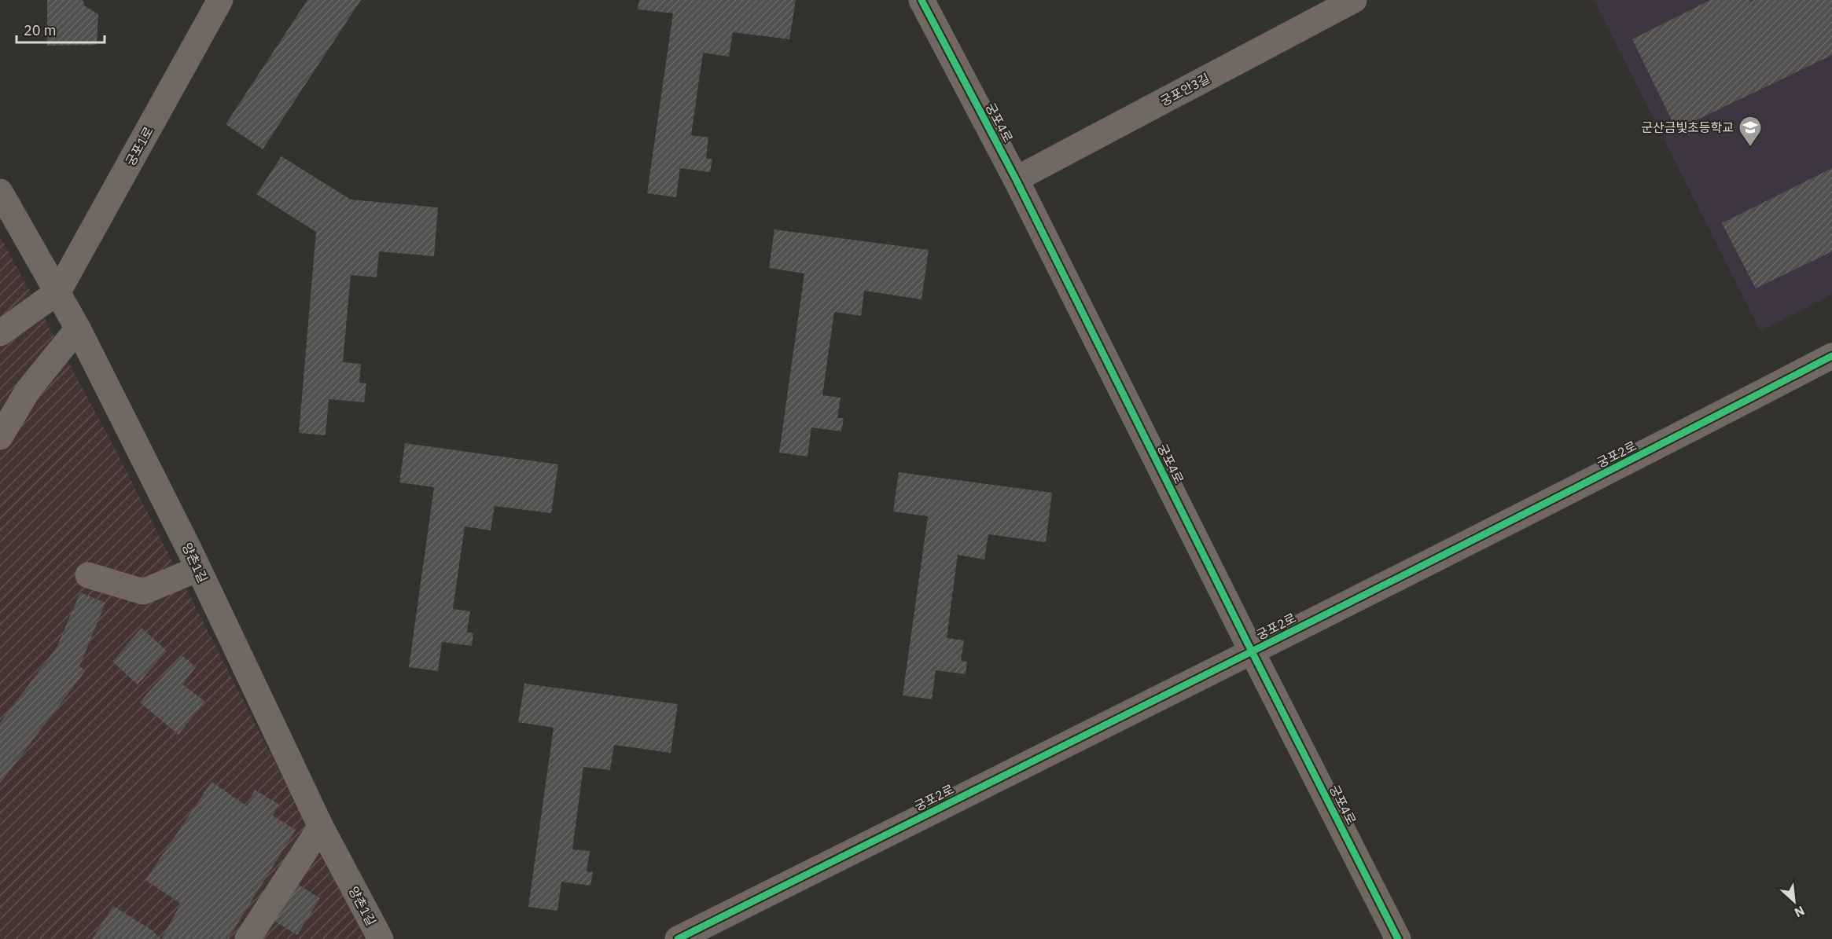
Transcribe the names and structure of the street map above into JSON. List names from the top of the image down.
{
  "streets": {
    "street": [
      "궁포안3길",
      "궁포4로",
      "궁포1로",
      "궁포2로",
      "양촌1길"
    ]
  },
  "crossings": [
    ["궁포안3길", "궁포4로"],
    ["궁포4로", "궁포2로"],
    ["궁포1로", "양촌1길"]
  ],
  "places": {
    "school or university": ["군산금빛초등학교"]
  },
  "scale_bar": "20 m",
  "north": "bottom right"
}
